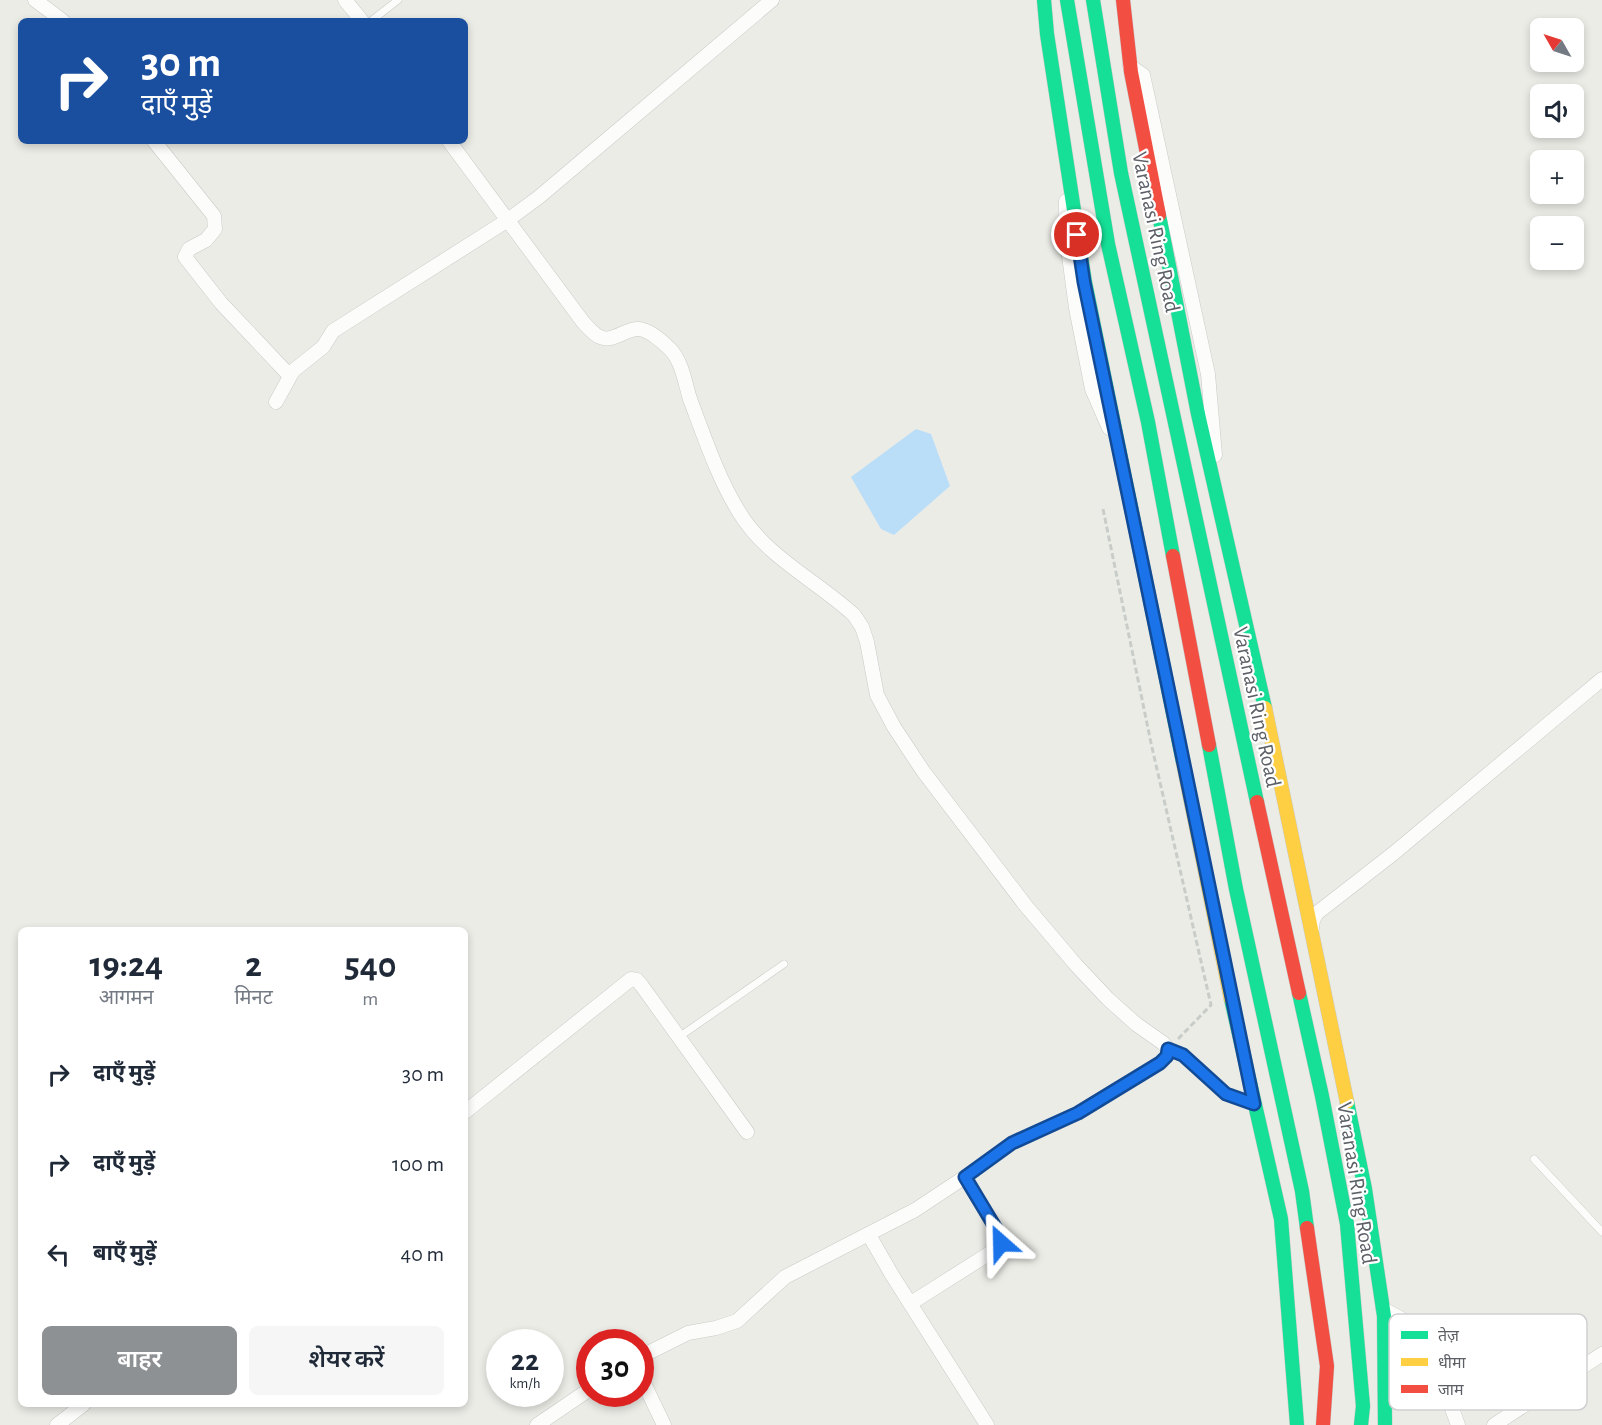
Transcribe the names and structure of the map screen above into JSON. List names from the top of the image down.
{
  "streets": {
    "main road": ["Varanasi Ring Road"]
  },
  "legend": ["तेज़", "धीमा", "जाम"],
  "north": "top left",
  "page": {
    "map_buttons": ["+", "−"],
    "turn": ["30 m", "दाएँ मुड़ें"],
    "eta": [
      "19:24",
      "आगमन",
      "2",
      "मिनट",
      "540",
      "m"
    ],
    "list": [
      {
        "name": "दाएँ मुड़ें",
        "value": "30 m"
      },
      {
        "name": "दाएँ मुड़ें",
        "value": "100 m"
      },
      {
        "name": "बाएँ मुड़ें",
        "value": "40 m"
      }
    ],
    "buttons": ["बाहर", "शेयर करें"],
    "speed": "22 km/h",
    "limit": "30"
  }
}
